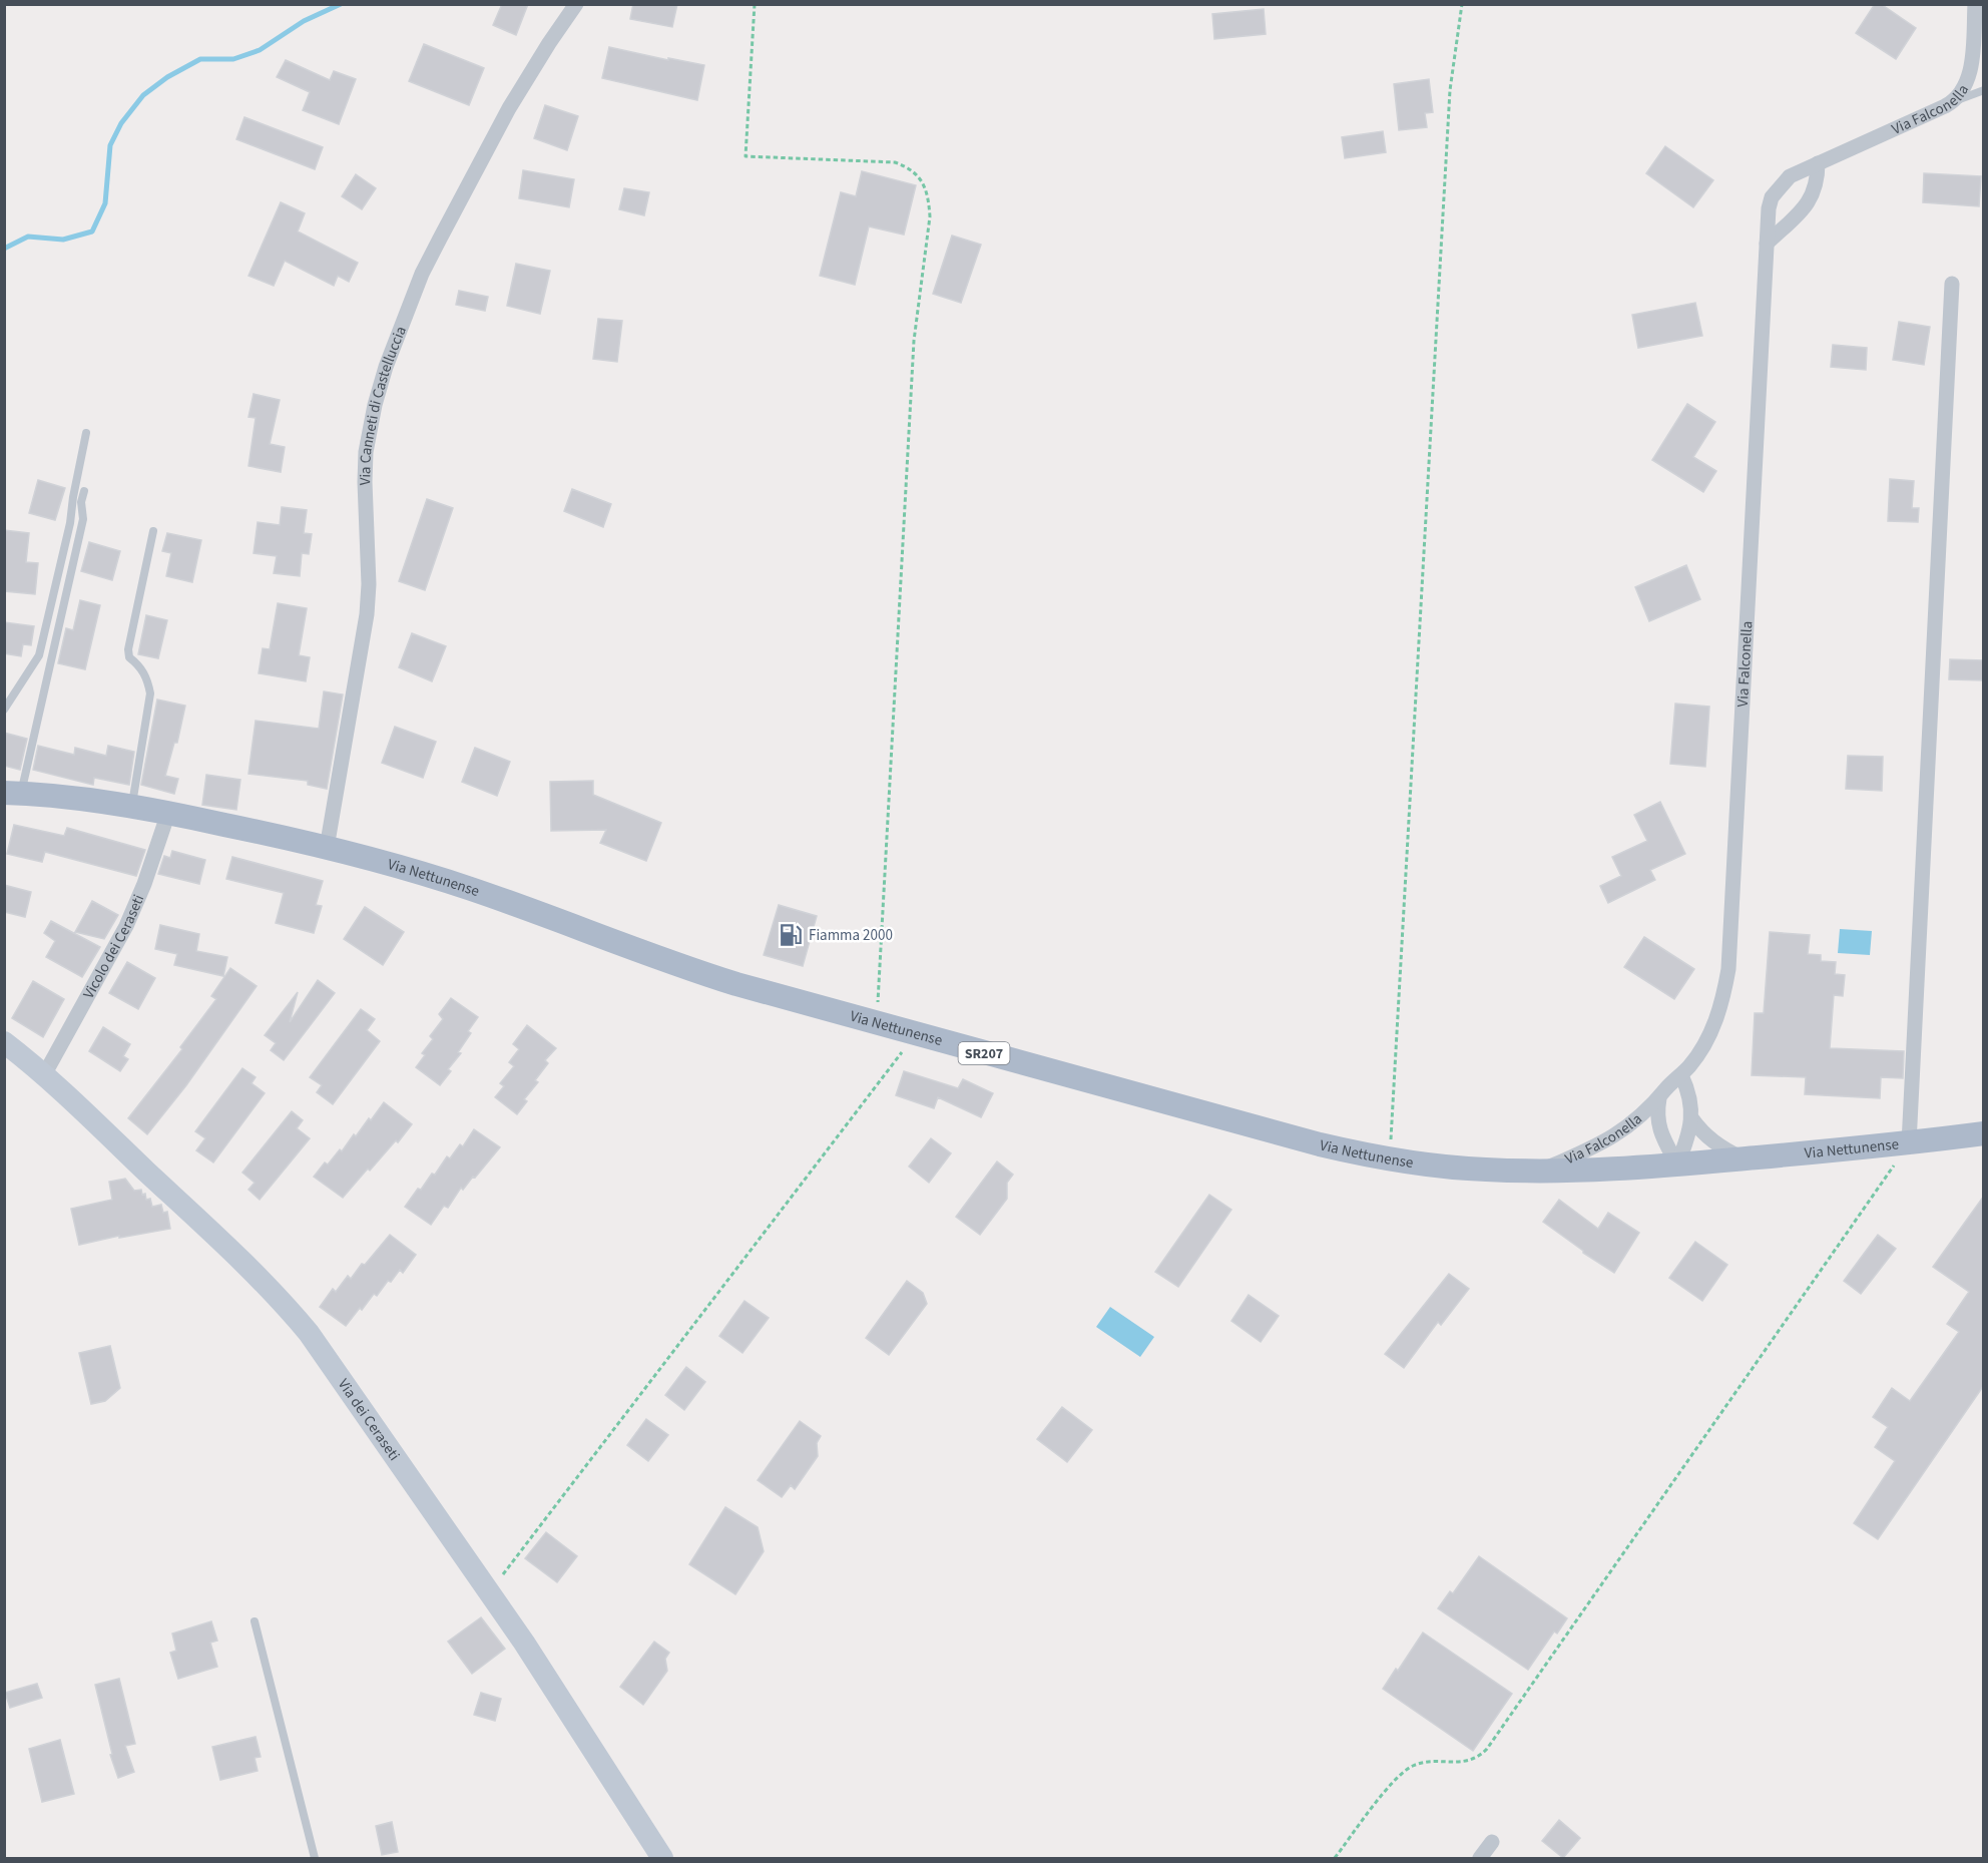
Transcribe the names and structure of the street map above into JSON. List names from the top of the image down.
{
  "streets": {
    "main road": ["Via Nettunense", "SR207"],
    "street": [
      "Via Falconella",
      "Via Canneti di Castelluccia",
      "Vicolo dei Ceraseti",
      "Via dei Ceraseti"
    ]
  },
  "crossings": [
    ["Via Falconella", "Via Nettunense"],
    ["Via Canneti di Castelluccia", "Via Nettunense"],
    ["Via Nettunense", "Vicolo dei Ceraseti"],
    ["Vicolo dei Ceraseti", "Via dei Ceraseti"]
  ],
  "places": {
    "fuel station": ["Fiamma 2000"]
  }
}
